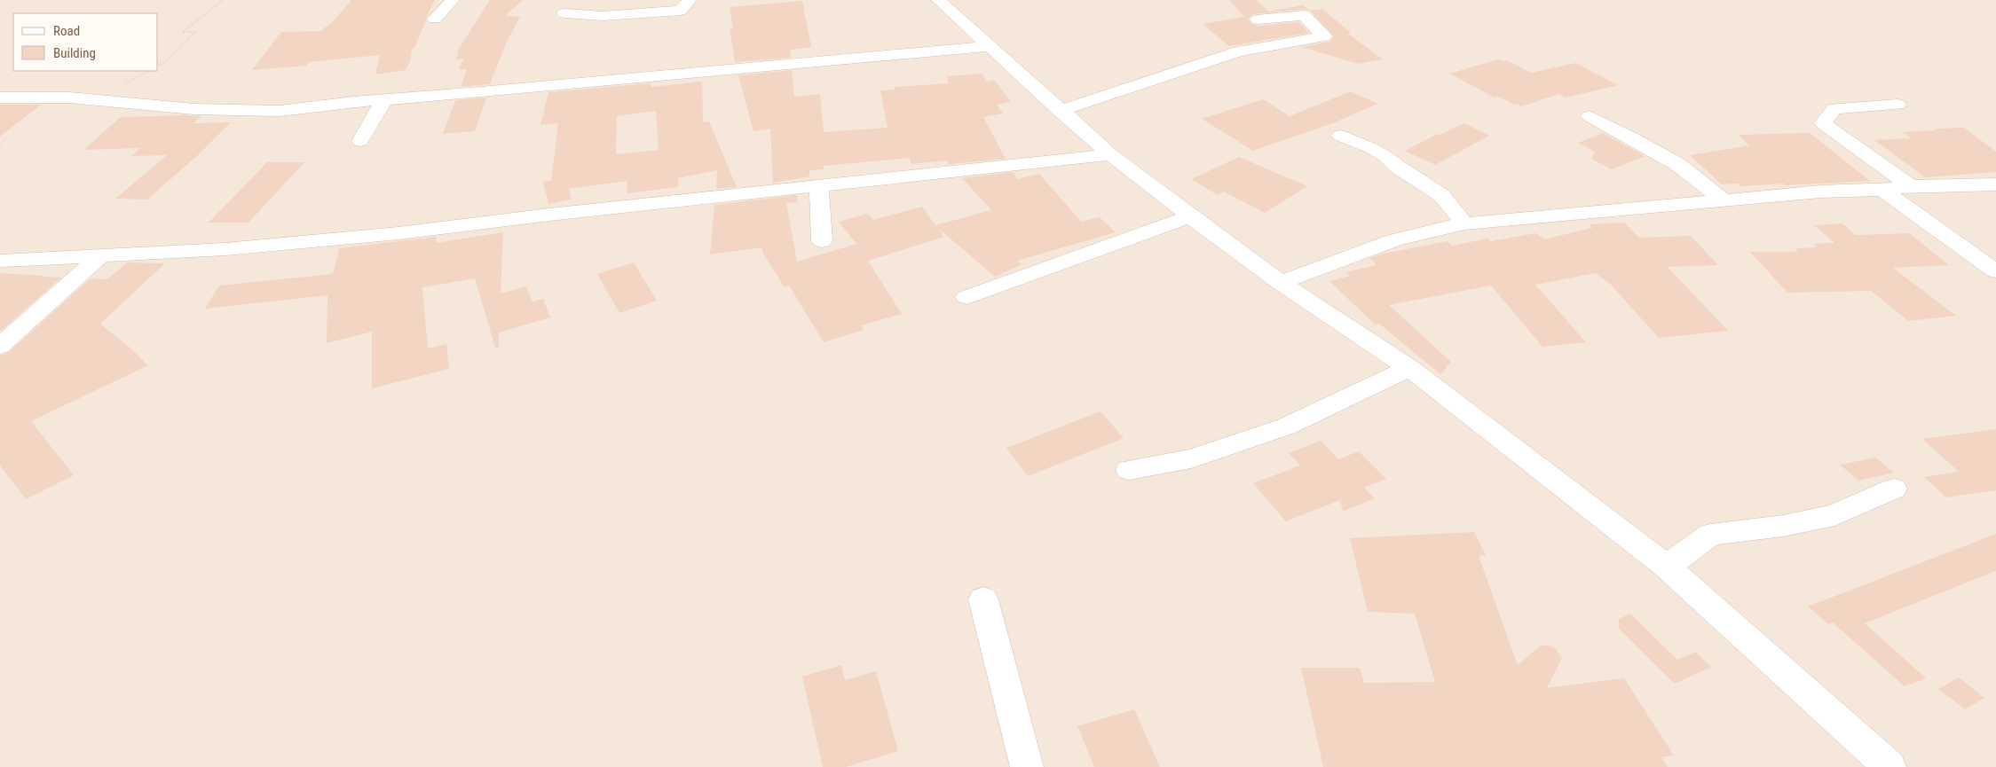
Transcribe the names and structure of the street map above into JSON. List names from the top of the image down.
{
  "legend": ["Road", "Building"]
}
